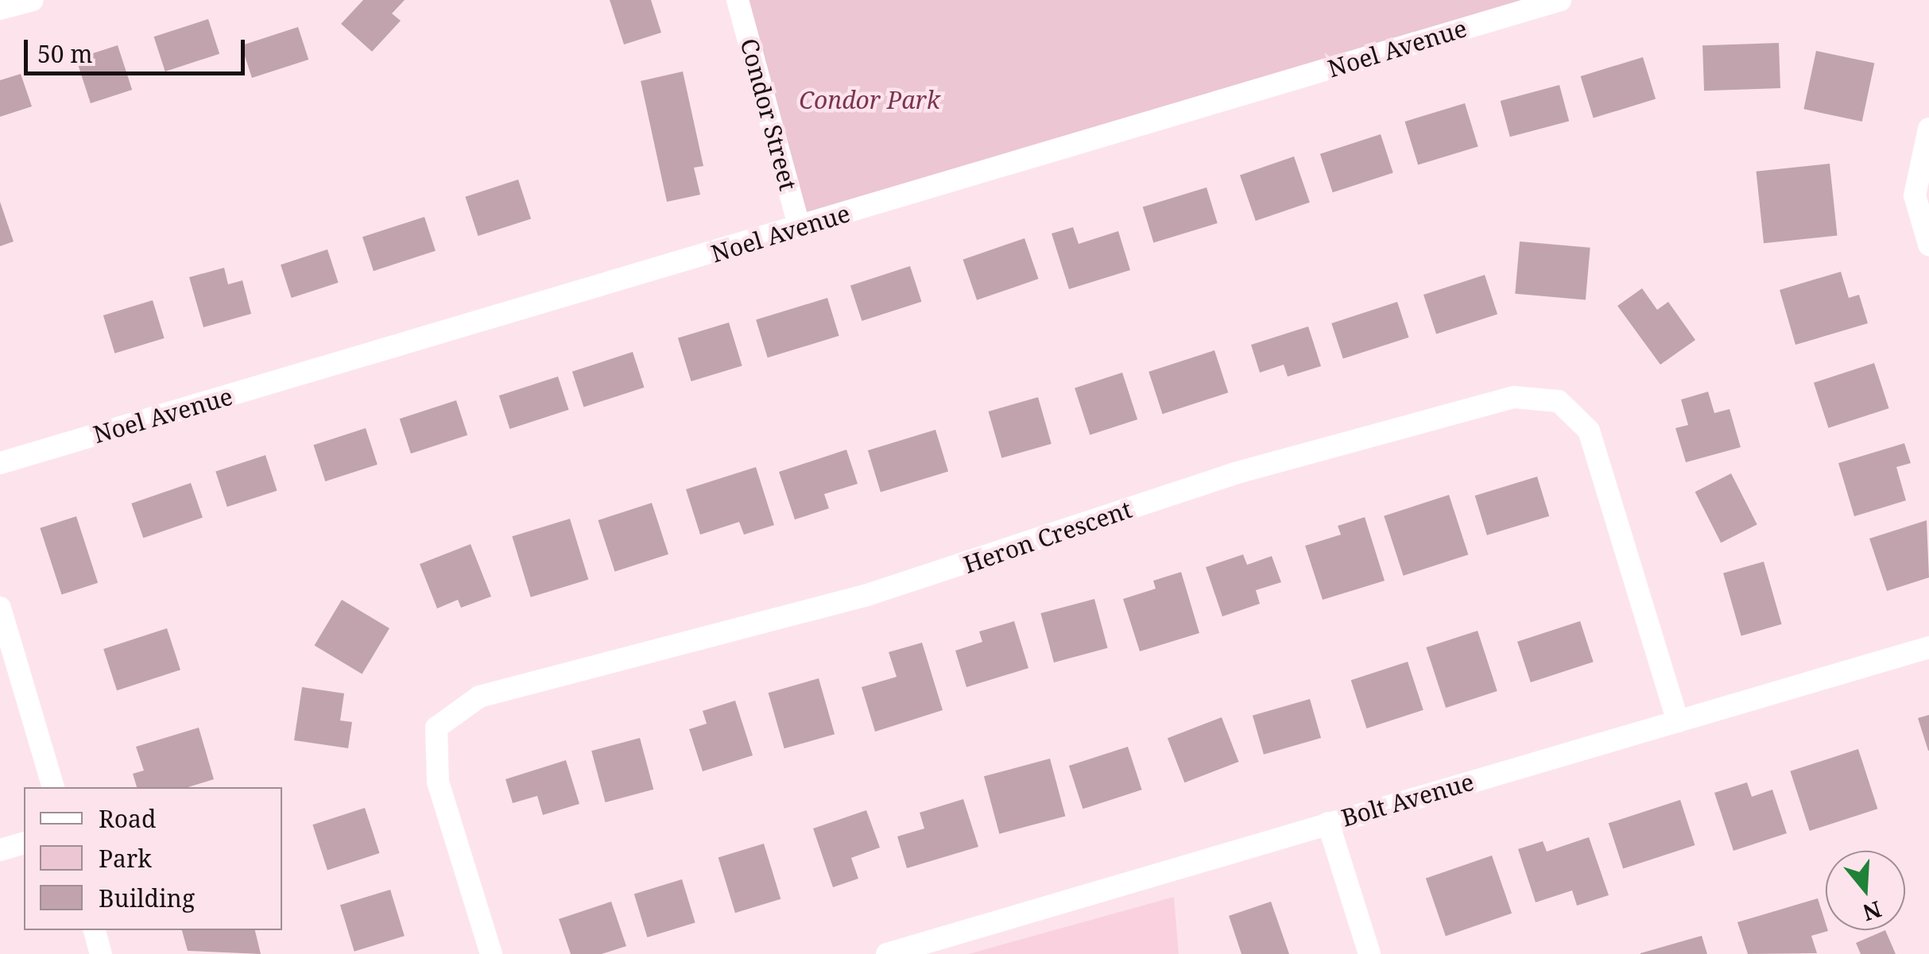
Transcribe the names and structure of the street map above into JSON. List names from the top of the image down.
{
  "streets": {
    "street": [
      "Noel Avenue",
      "Condor Street",
      "Heron Crescent",
      "Bolt Avenue"
    ]
  },
  "crossings": [
    ["Noel Avenue", "Condor Street"],
    ["Heron Crescent", "Bolt Avenue"]
  ],
  "parks": ["Condor Park"],
  "legend": ["Road", "Park", "Building"],
  "scale_bar": "50 m",
  "north": "bottom"
}
